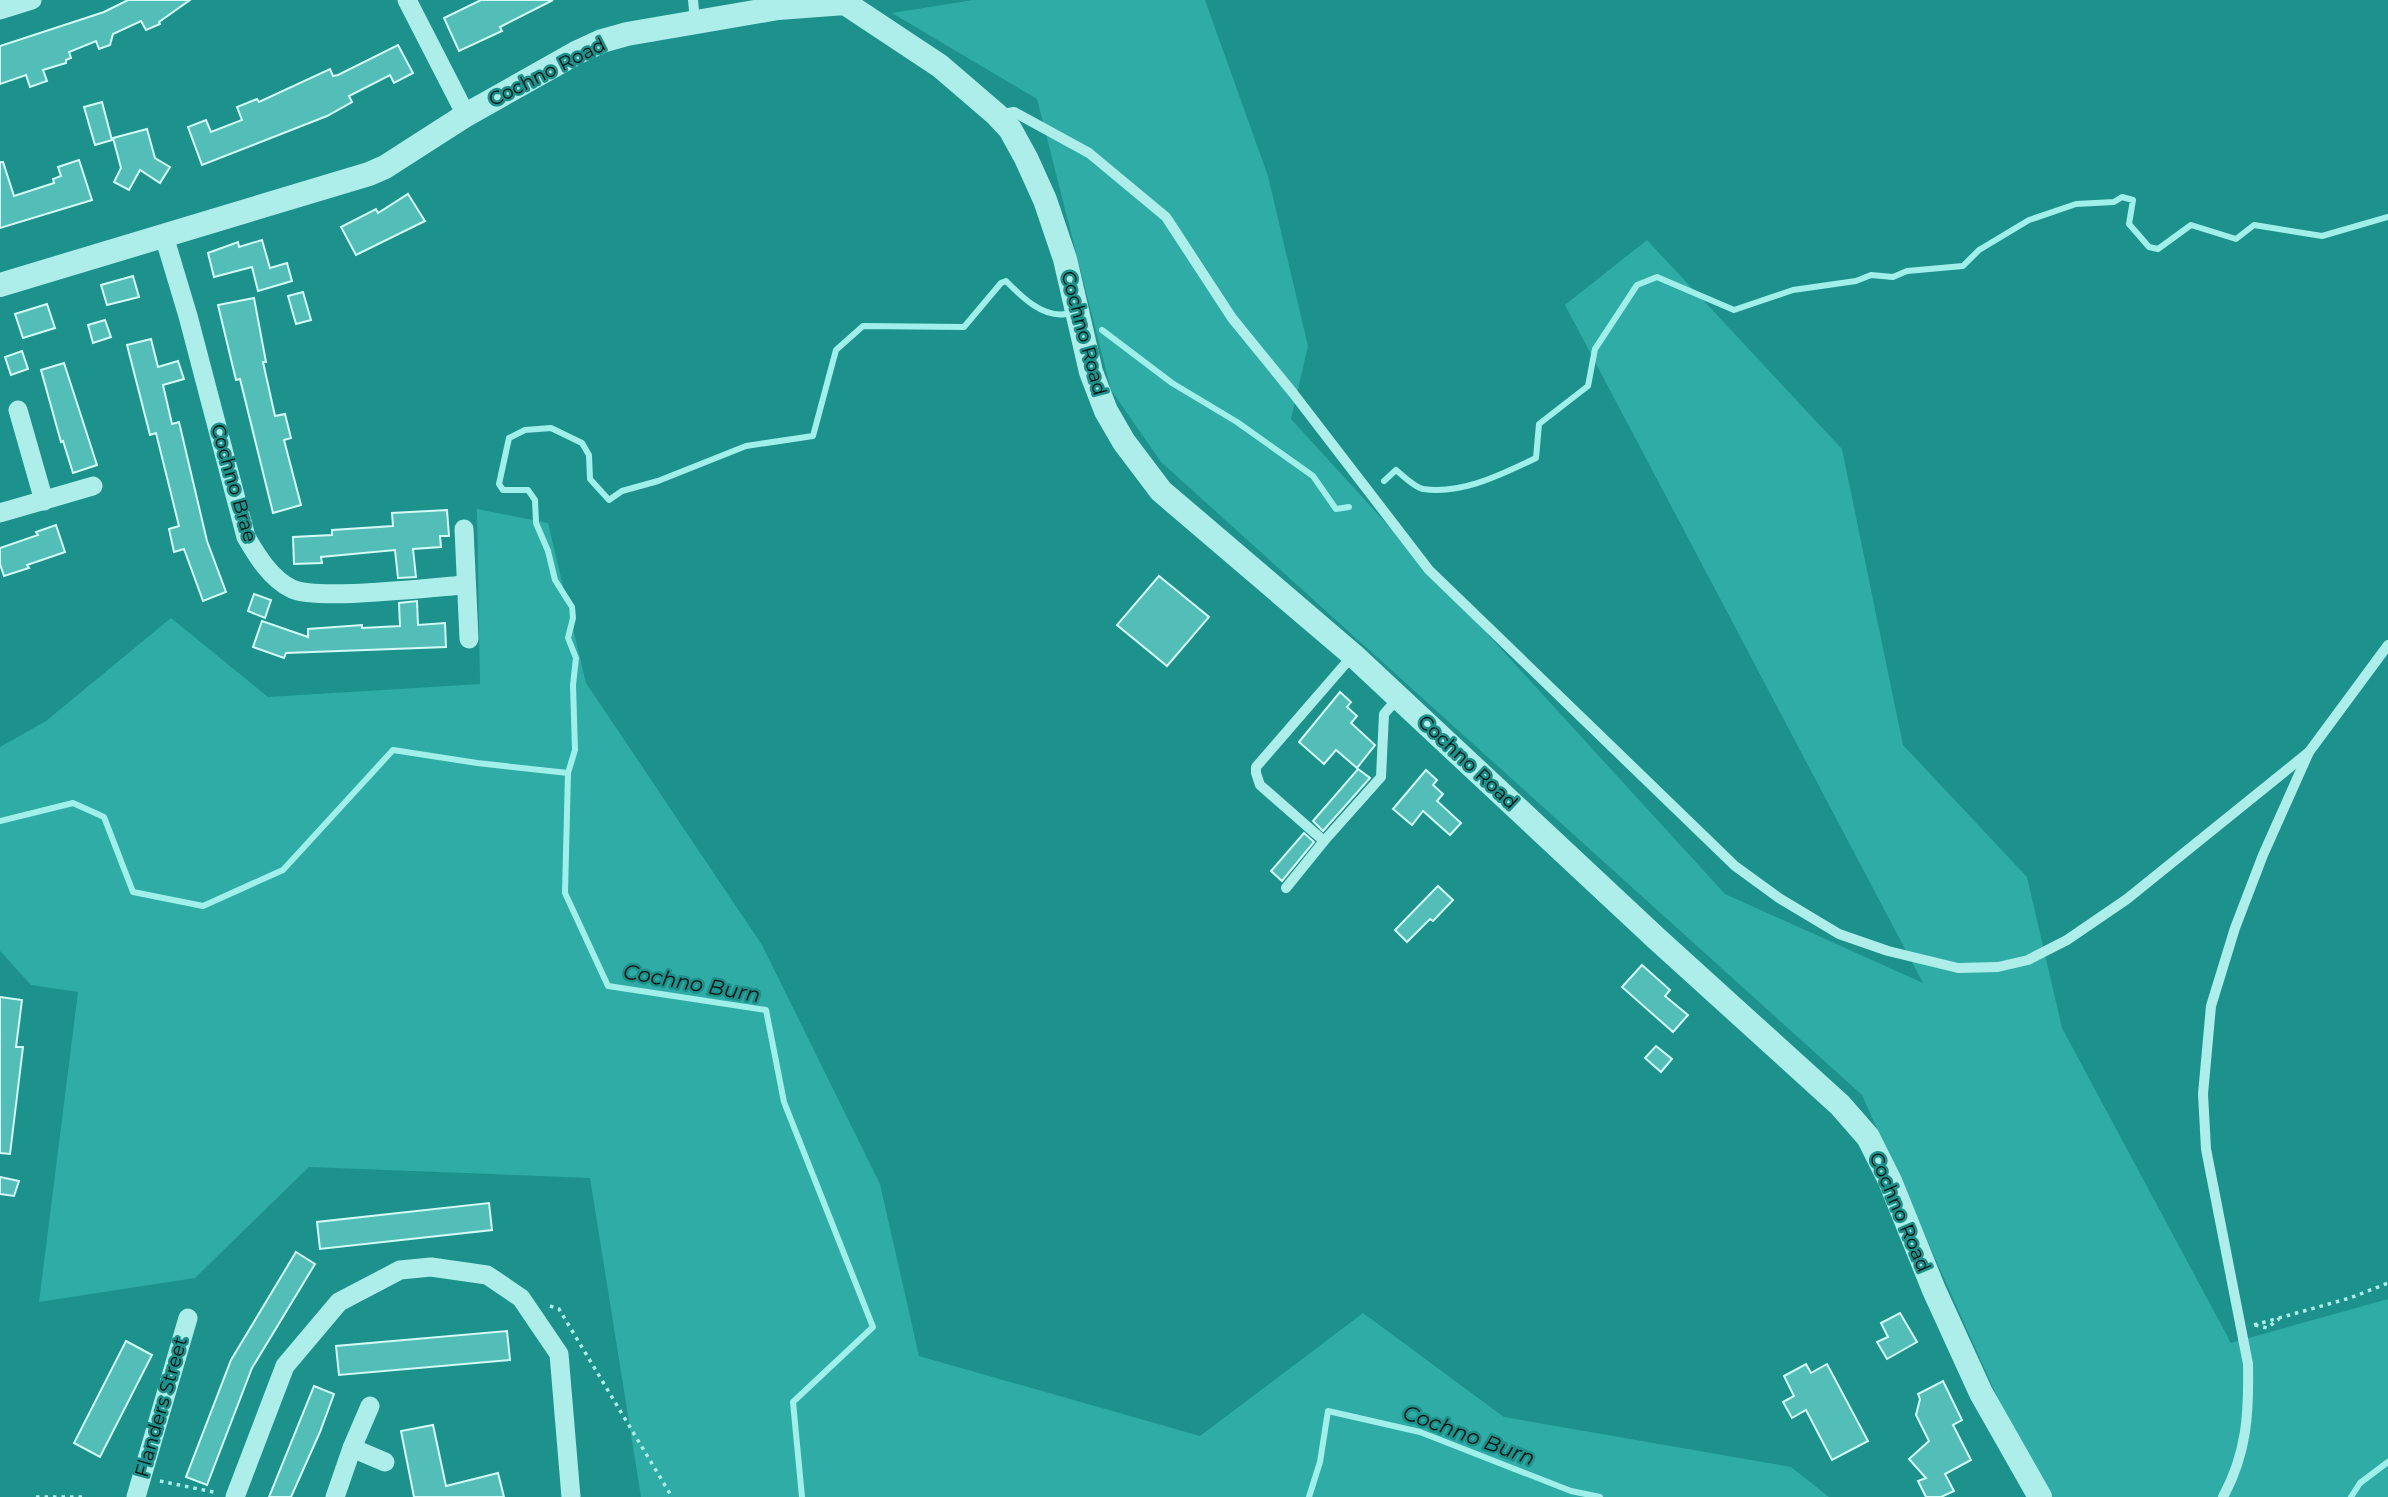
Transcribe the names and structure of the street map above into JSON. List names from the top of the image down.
{
  "streets": {
    "street": ["Cochno Road", "Cochno Brae", "Flanders Street"]
  },
  "crossings": [
    ["Cochno Road", "Cochno Brae"]
  ],
  "water": ["Cochno Burn"]
}
